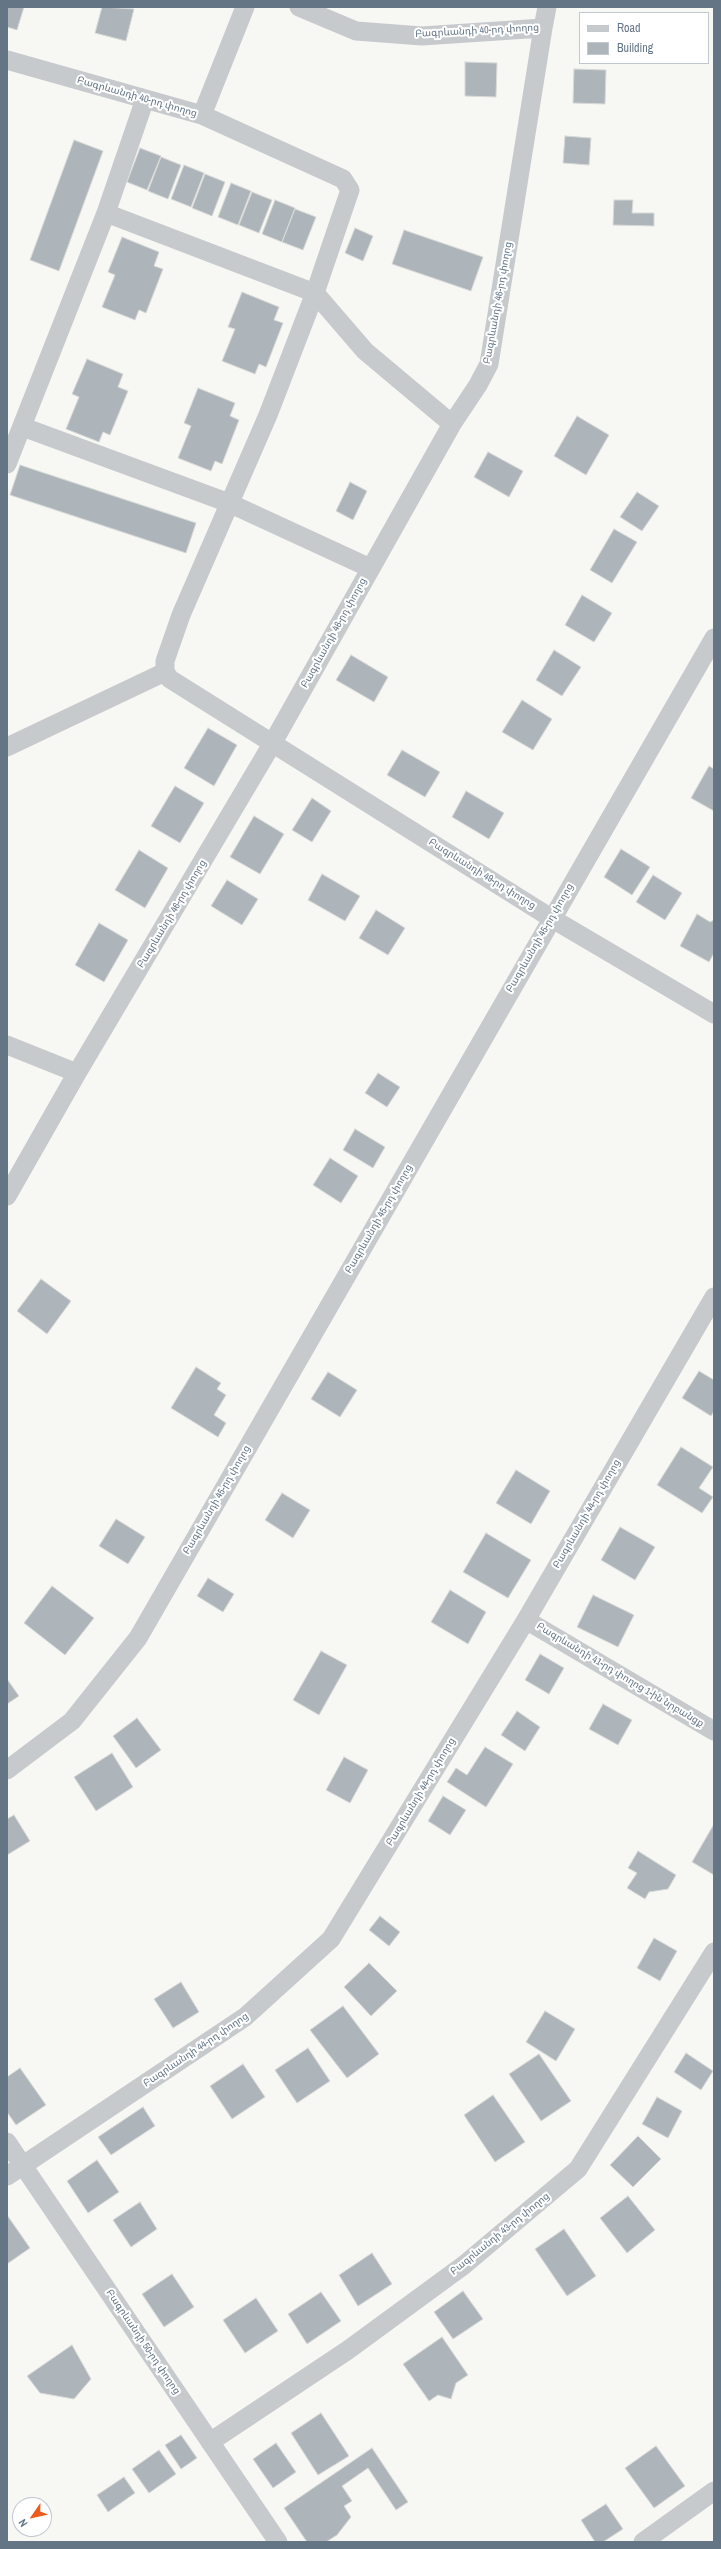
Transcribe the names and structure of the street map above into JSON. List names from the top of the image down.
{
  "streets": {
    "street": [
      "Բագրևանդի 40-րդ փողոց",
      "Բագրևանդի 46-րդ փողոց",
      "Բագրևանդի 49-րդ փողոց",
      "Բագրևանդի 45-րդ փողոց",
      "Բագրևանդի 44-րդ փողոց",
      "Բագրևանդի 41-րդ փողոց 1-ին նրբանցք",
      "Բագրևանդի 43-րդ փողոց",
      "Բագրևանդի 50-րդ փողոց"
    ]
  },
  "crossings": [
    ["Բագրևանդի 40-րդ փողոց", "Բագրևանդի 46-րդ փողոց"],
    ["Բագրևանդի 46-րդ փողոց", "Բագրևանդի 49-րդ փողոց"],
    ["Բագրևանդի 49-րդ փողոց", "Բագրևանդի 45-րդ փողոց"],
    ["Բագրևանդի 44-րդ փողոց", "Բագրևանդի 41-րդ փողոց 1-ին նրբանցք"],
    ["Բագրևանդի 44-րդ փողոց", "Բագրևանդի 50-րդ փողոց"],
    ["Բագրևանդի 43-րդ փողոց", "Բագրևանդի 50-րդ փողոց"]
  ],
  "legend": ["Road", "Building"],
  "north": "bottom left"
}
